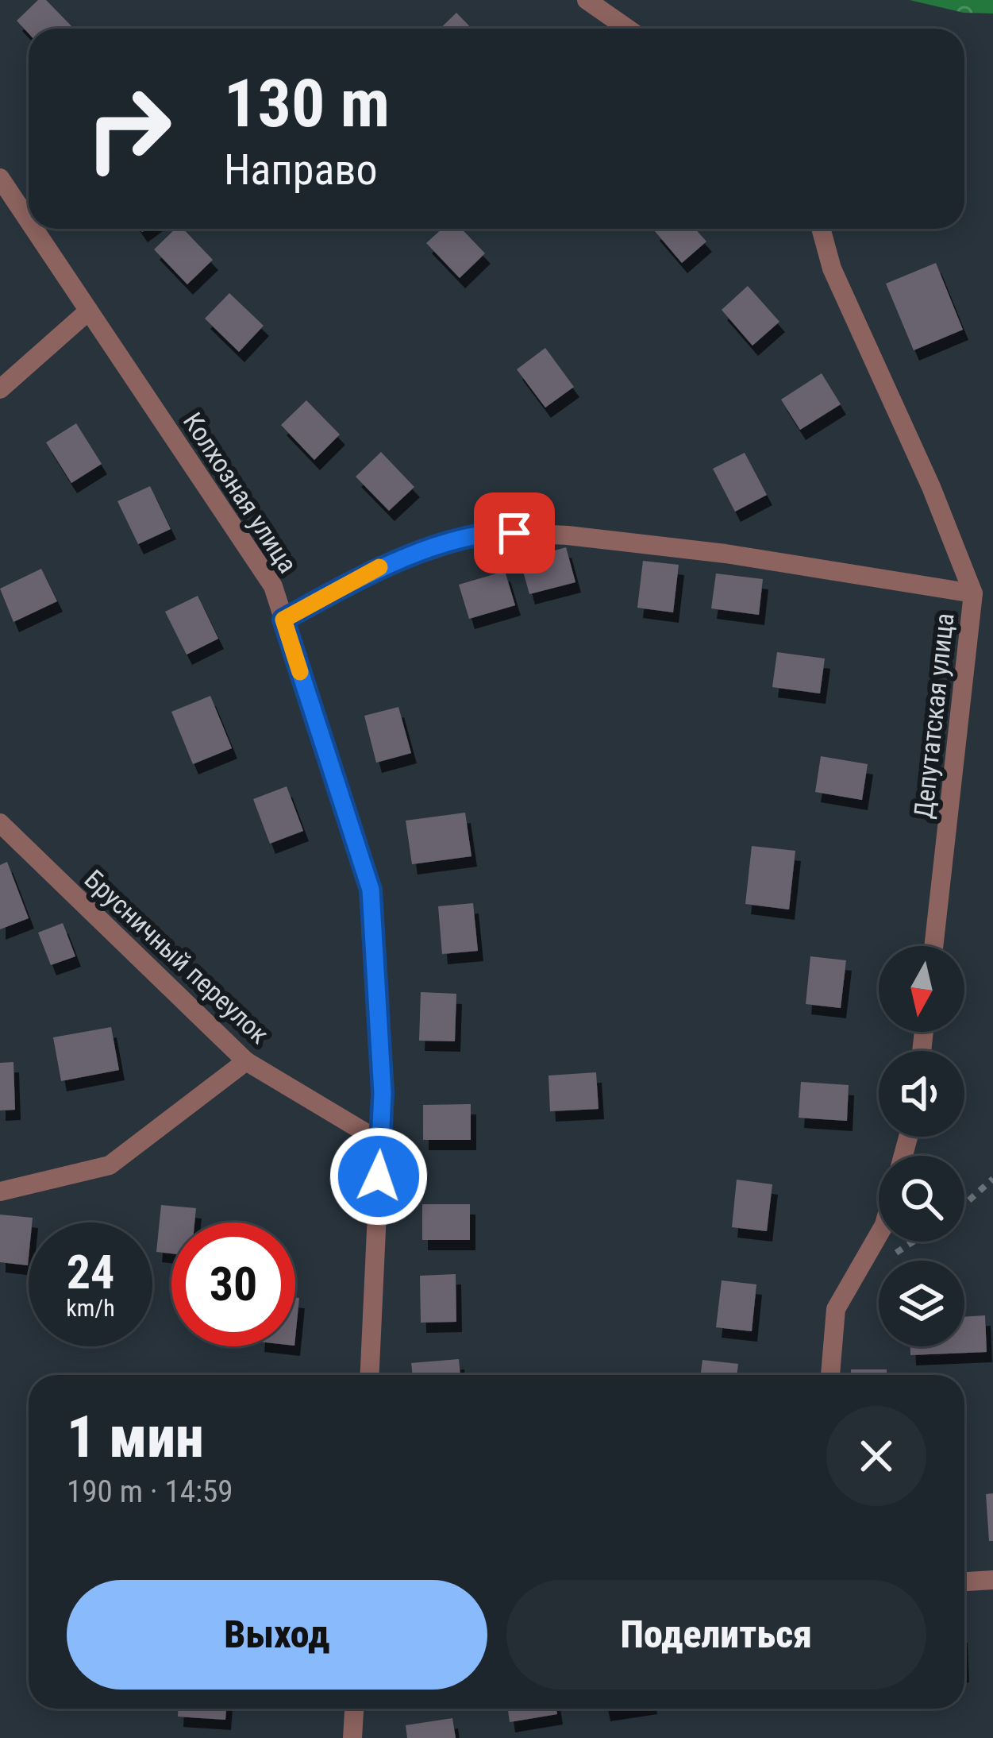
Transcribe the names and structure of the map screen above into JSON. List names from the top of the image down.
{
  "streets": {
    "street": ["Колхозная улица", "Депутатская улица", "Брусничный переулок"]
  },
  "crossings": [
    ["Колхозная улица", "Брусничный переулок"]
  ],
  "north": "bottom",
  "page": {
    "turn": ["130 m", "Направо"],
    "speed": "24 km/h",
    "limit": "30",
    "heading": ["1 мин", "190 m · 14:59"],
    "buttons": ["Выход", "Поделиться"]
  }
}
